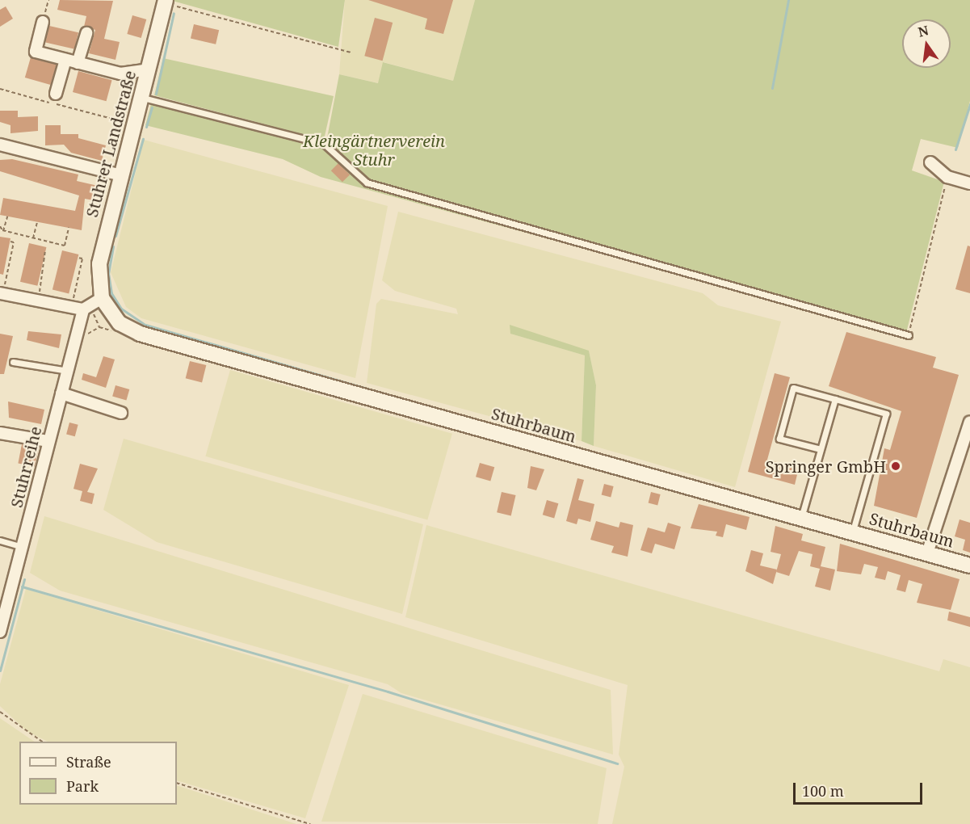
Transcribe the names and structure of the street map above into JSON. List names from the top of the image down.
{
  "streets": {
    "street": ["Stuhrer Landstraße", "Stuhrbaum", "Stuhrreihe"]
  },
  "crossings": [
    ["Stuhrer Landstraße", "Stuhrbaum"],
    ["Stuhrer Landstraße", "Stuhrreihe"],
    ["Stuhrbaum", "Stuhrreihe"]
  ],
  "parks": ["Kleingärtnerverein Stuhr"],
  "places": ["Springer GmbH"],
  "legend": ["Straße", "Park"],
  "scale_bar": "100 m",
  "north": "top"
}
